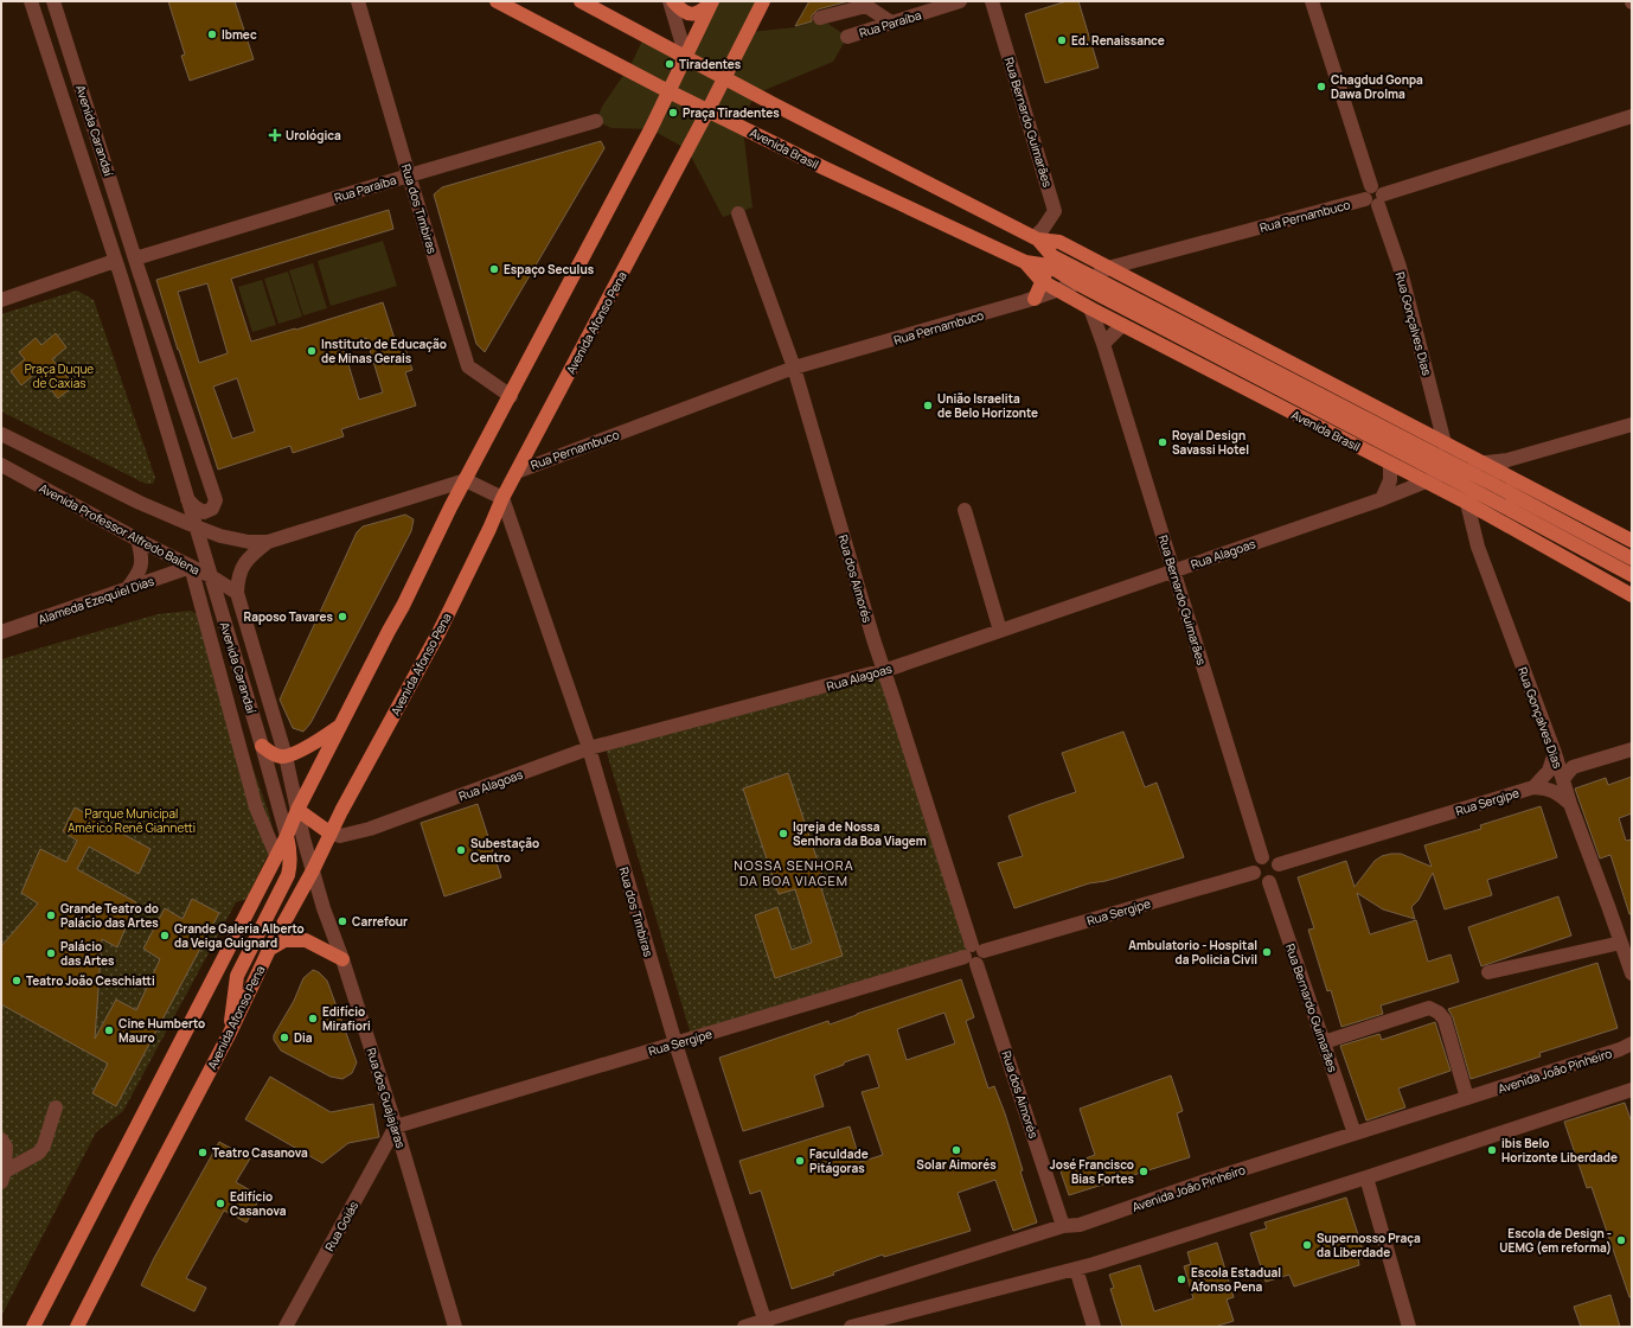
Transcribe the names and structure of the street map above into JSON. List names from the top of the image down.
{
  "streets": {
    "main road": ["Avenida Brasil", "Avenida Afonso Pena"],
    "street": [
      "Rua Paraíba",
      "Rua Bernardo Guimarães",
      "Avenida Carandaí",
      "Rua dos Timbiras",
      "Rua Pernambuco",
      "Rua Gonçalves Dias",
      "Avenida Professor Alfredo Balena",
      "Rua Alagoas",
      "Rua dos Aimorés",
      "Alameda Ezequiel Dias",
      "Rua Sergipe",
      "Avenida João Pinheiro",
      "Rua dos Guajajaras",
      "Rua Goiás"
    ]
  },
  "crossings": [
    ["Rua Paraíba", "Avenida Carandaí"],
    ["Rua Paraíba", "Rua dos Timbiras"],
    ["Rua Bernardo Guimarães", "Avenida Brasil"],
    ["Rua Bernardo Guimarães", "Rua Alagoas"],
    ["Rua Bernardo Guimarães", "Rua Sergipe"],
    ["Rua Bernardo Guimarães", "Avenida João Pinheiro"],
    ["Avenida Carandaí", "Avenida Afonso Pena"],
    ["Avenida Carandaí", "Avenida Professor Alfredo Balena"],
    ["Avenida Carandaí", "Rua dos Guajajaras"],
    ["Avenida Brasil", "Rua Pernambuco"],
    ["Avenida Brasil", "Avenida Afonso Pena"],
    ["Avenida Brasil", "Rua Gonçalves Dias"],
    ["Avenida Brasil", "Rua Alagoas"],
    ["Rua dos Timbiras", "Avenida Afonso Pena"],
    ["Rua dos Timbiras", "Rua Alagoas"],
    ["Rua dos Timbiras", "Rua Sergipe"],
    ["Rua dos Timbiras", "Avenida João Pinheiro"],
    ["Rua Pernambuco", "Avenida Afonso Pena"],
    ["Rua Pernambuco", "Rua Gonçalves Dias"],
    ["Rua Pernambuco", "Rua dos Aimorés"],
    ["Avenida Afonso Pena", "Rua Alagoas"],
    ["Avenida Afonso Pena", "Rua dos Guajajaras"],
    ["Rua Gonçalves Dias", "Rua Alagoas"],
    ["Rua Gonçalves Dias", "Rua Sergipe"],
    ["Avenida Professor Alfredo Balena", "Alameda Ezequiel Dias"],
    ["Rua Alagoas", "Rua dos Aimorés"],
    ["Rua dos Aimorés", "Rua Sergipe"],
    ["Rua dos Aimorés", "Avenida João Pinheiro"],
    ["Rua Sergipe", "Rua dos Guajajaras"],
    ["Rua Sergipe", "Rua Goiás"],
    ["Rua dos Guajajaras", "Rua Goiás"]
  ],
  "districts": ["NOSSA SENHORA DA BOA VIAGEM"],
  "parks": ["Praça Duque de Caxias", "Parque Municipal Américo Renê Giannetti"],
  "places": {
    "other": [
      "Ibmec",
      "Ed. Renaissance",
      "Tiradentes",
      "Chagdud Gonpa Dawa Drolma",
      "Praça Tiradentes",
      "Espaço Seculus",
      "Instituto de Educação de Minas Gerais",
      "União Israelita de Belo Horizonte",
      "Royal Design Savassi Hotel",
      "Raposo Tavares",
      "Igreja de Nossa Senhora da Boa Viagem",
      "Subestação Centro",
      "Grande Teatro do Palácio das Artes",
      "Carrefour",
      "Grande Galeria Alberto da Veiga Guignard",
      "Ambulatorio - Hospital da Policia Civil",
      "Palácio das Artes",
      "Teatro João Ceschiatti",
      "Edifício Mirafiori",
      "Cine Humberto Mauro",
      "Dia",
      "Solar Aimorés",
      "ibis Belo Horizonte Liberdade",
      "Teatro Casanova",
      "Faculdade Pitágoras",
      "José Francisco Bias Fortes",
      "Edifício Casanova",
      "Escola de Design - UEMG (em reforma)",
      "Supernosso Praça da Liberdade",
      "Escola Estadual Afonso Pena"
    ],
    "health": ["Urológica"]
  }
}
